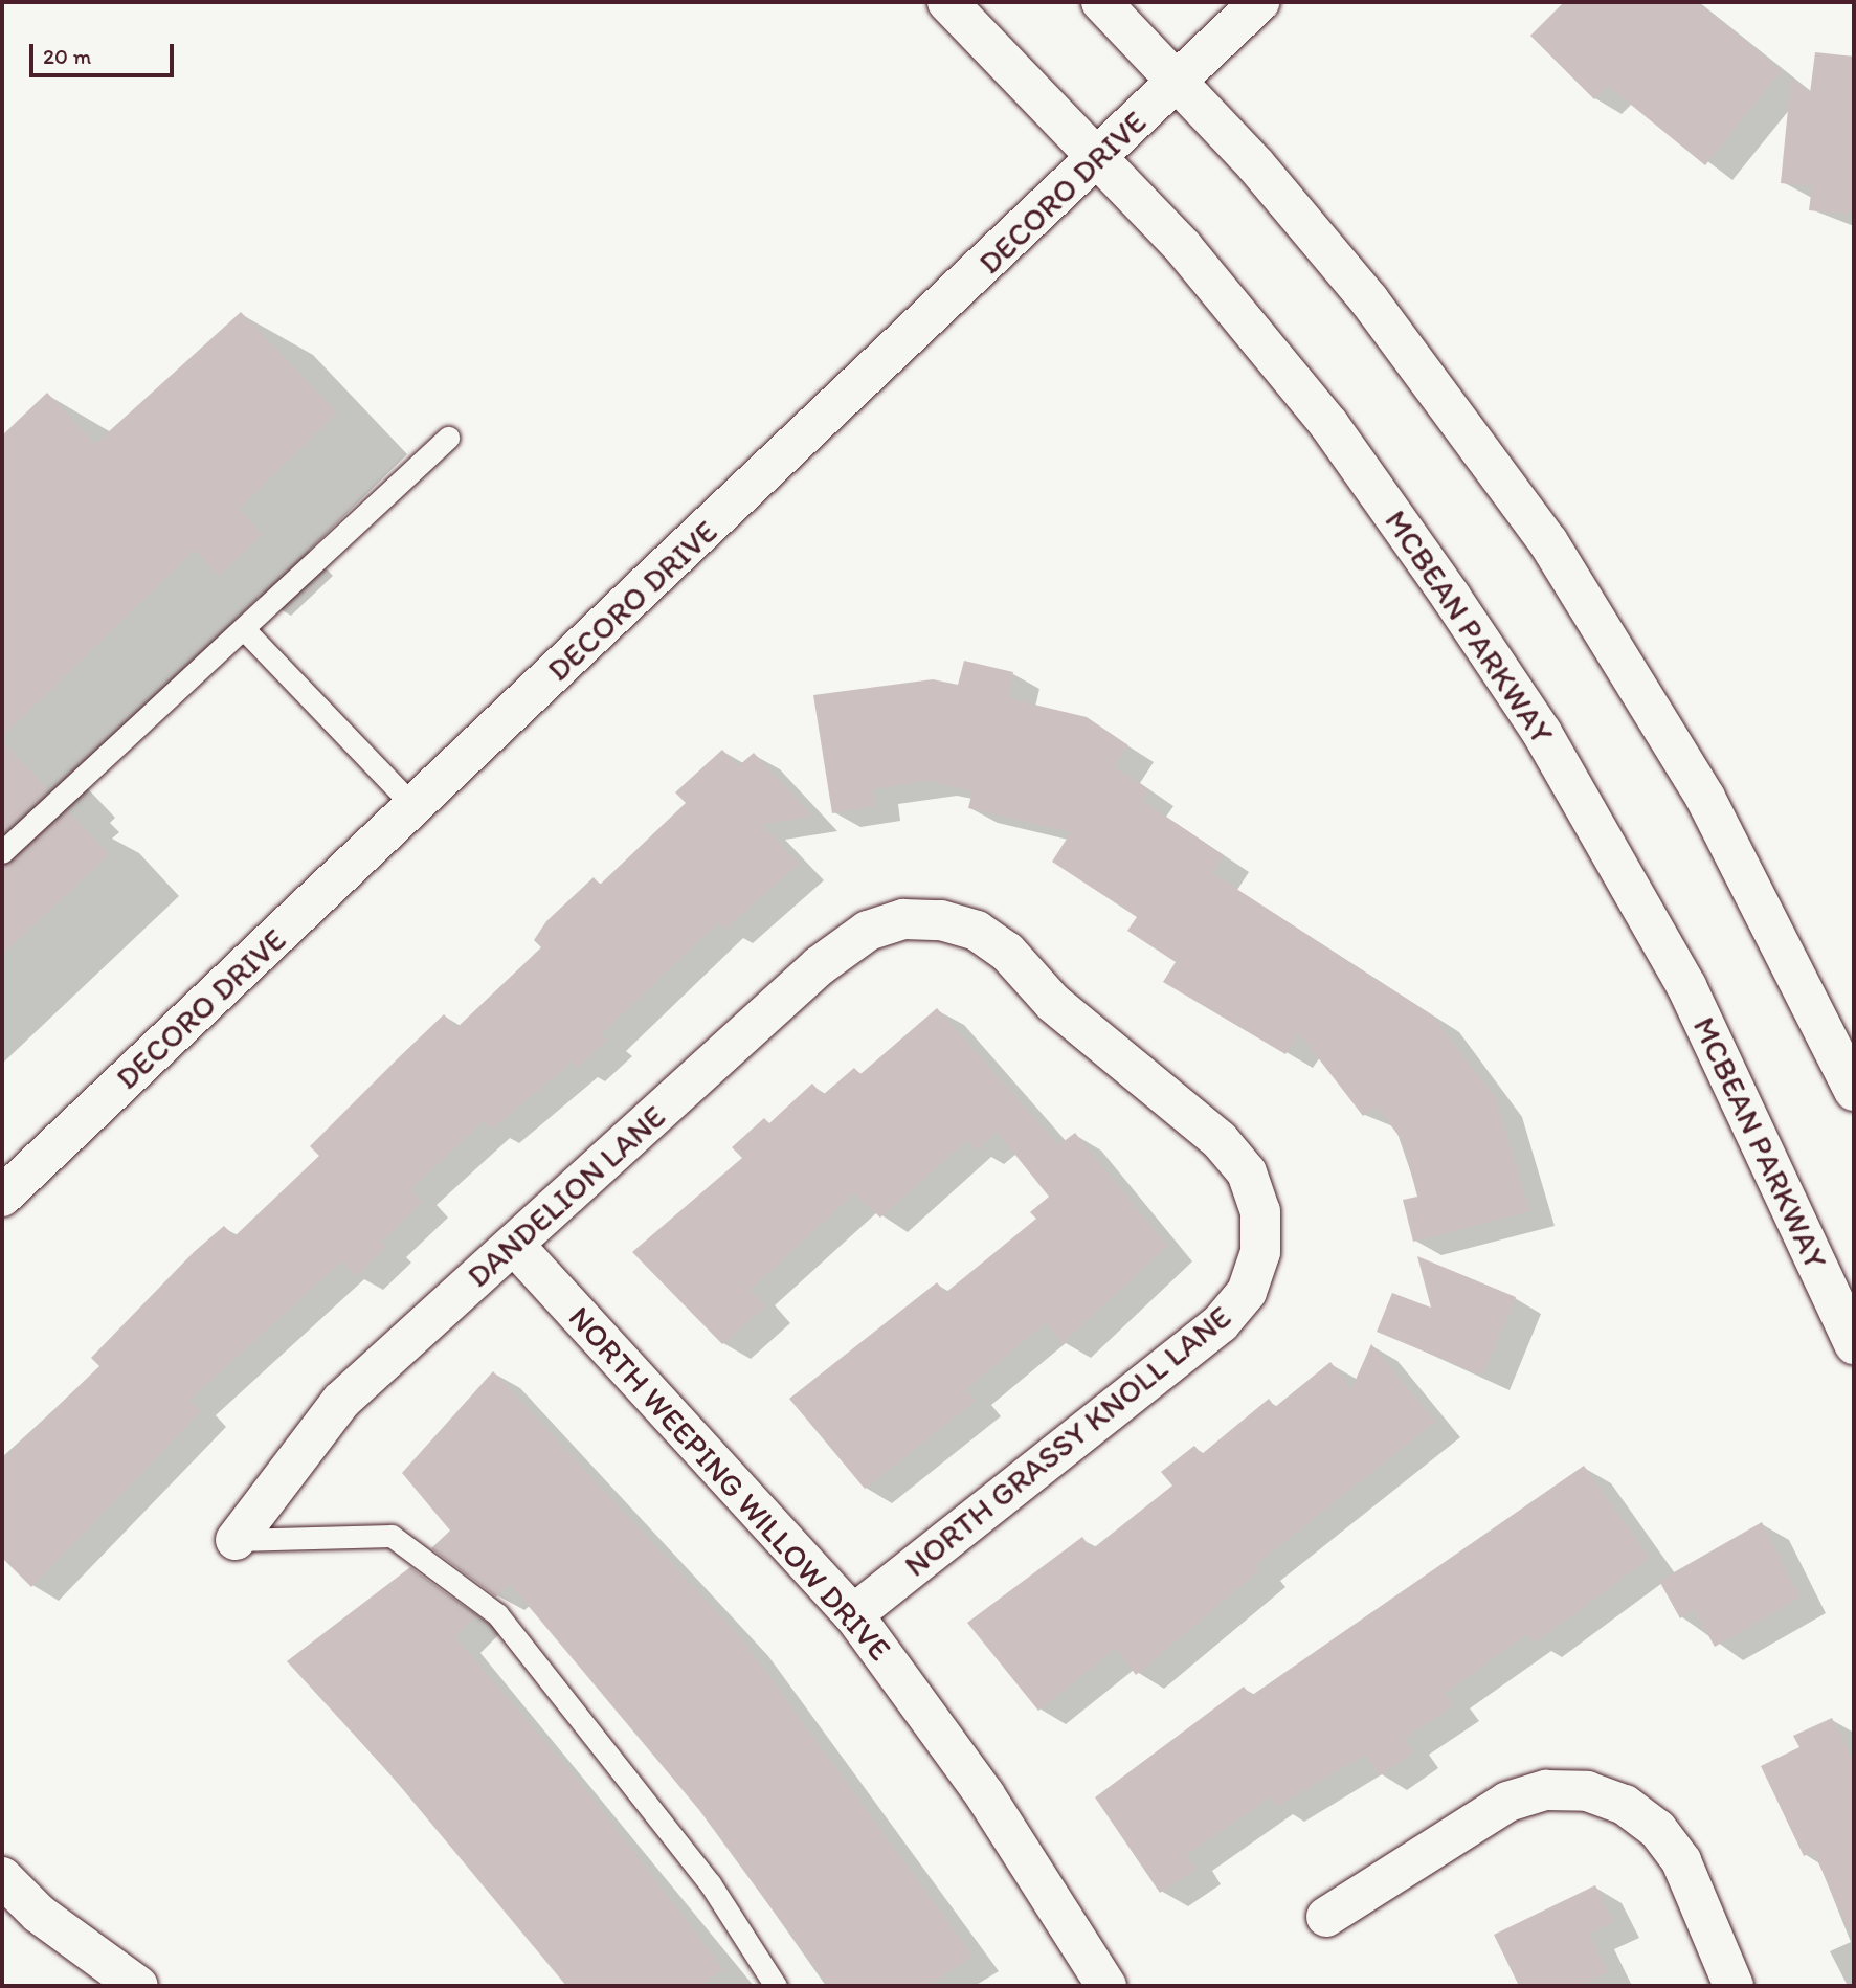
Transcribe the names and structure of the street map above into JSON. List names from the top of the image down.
{
  "streets": {
    "main road": [
      "DECORO DRIVE",
      "MCBEAN PARKWAY",
      "DANDELION LANE",
      "NORTH GRASSY KNOLL LANE",
      "NORTH WEEPING WILLOW DRIVE"
    ]
  },
  "crossings": [
    ["DECORO DRIVE", "MCBEAN PARKWAY"],
    ["DANDELION LANE", "NORTH GRASSY KNOLL LANE"],
    ["DANDELION LANE", "NORTH WEEPING WILLOW DRIVE"],
    ["NORTH GRASSY KNOLL LANE", "NORTH WEEPING WILLOW DRIVE"]
  ],
  "scale_bar": "20 m"
}
